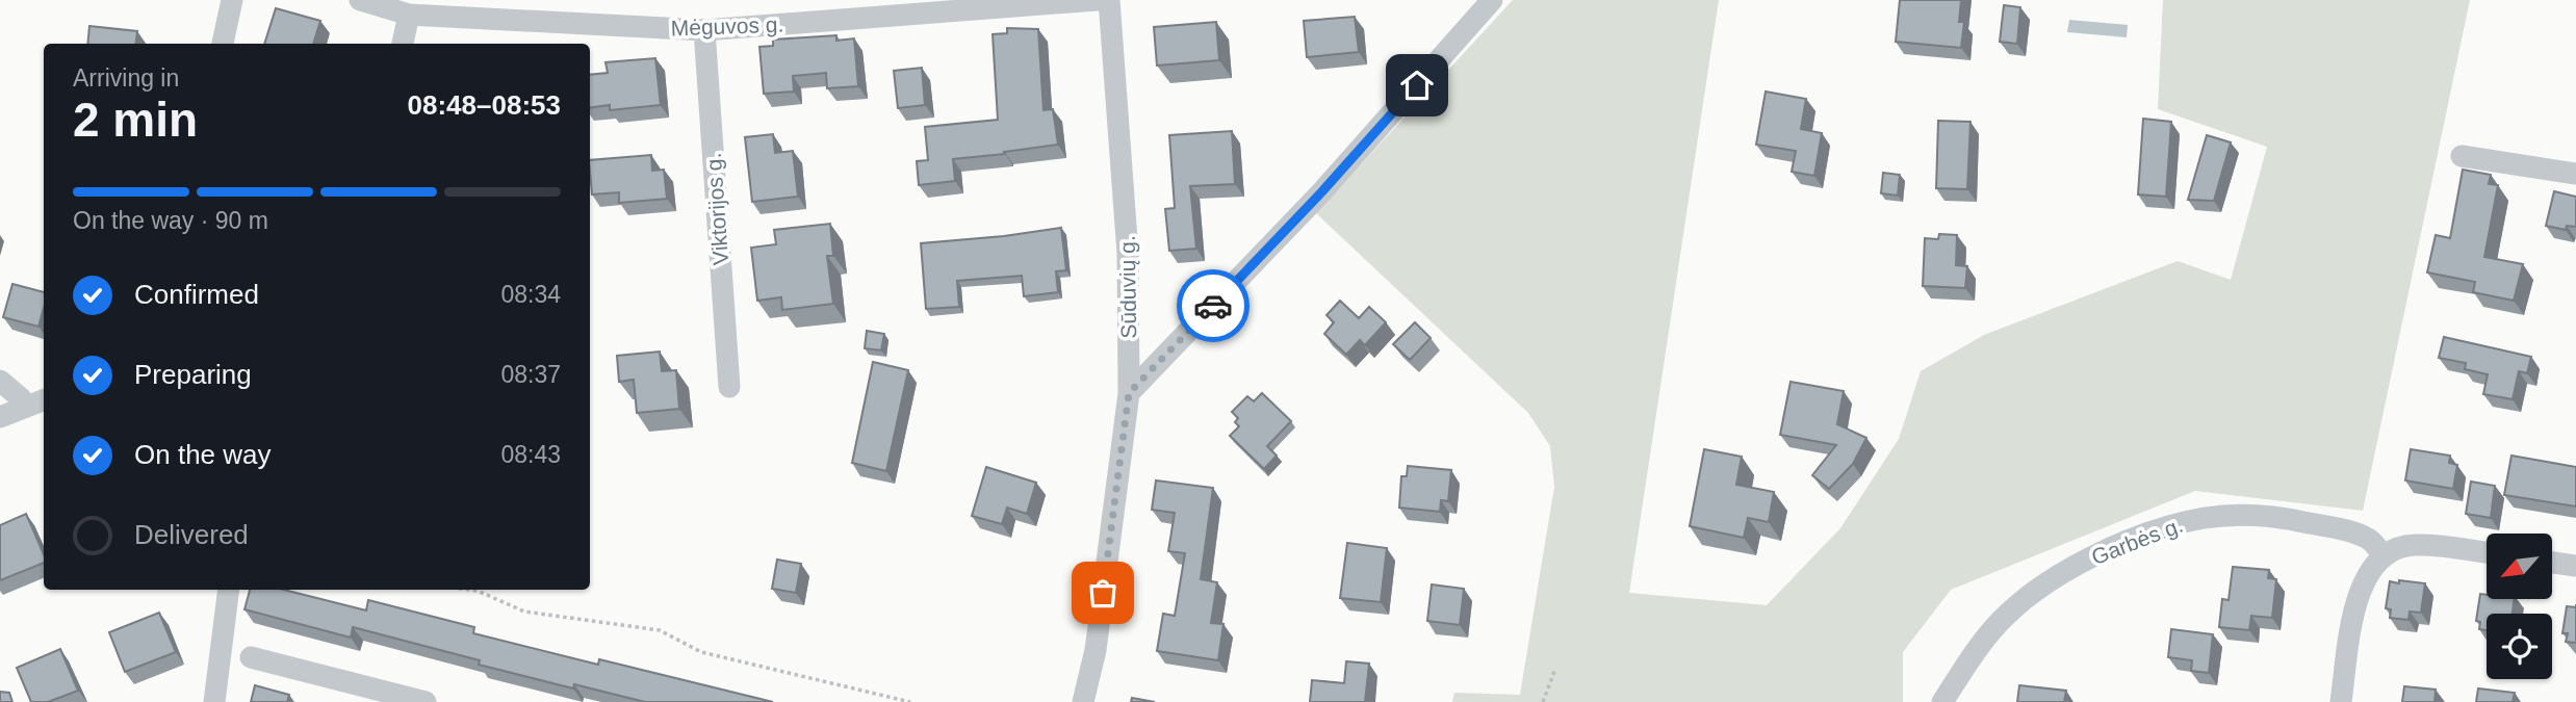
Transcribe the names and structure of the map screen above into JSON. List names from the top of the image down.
{
  "streets": {
    "street": [
      "Mėguvos g.",
      "Viktorijos g.",
      "Sūduvių g.",
      "Garbės g."
    ]
  },
  "crossings": [
    ["Mėguvos g.", "Viktorijos g."]
  ],
  "north": "bottom left",
  "page": {
    "heading": ["2 min", "Arriving in", "08:48–08:53"],
    "bar": "On the way · 90 m",
    "list": [
      ["Confirmed", "08:34"],
      ["Preparing", "08:37"],
      ["On the way", "08:43"],
      "Delivered"
    ]
  }
}
